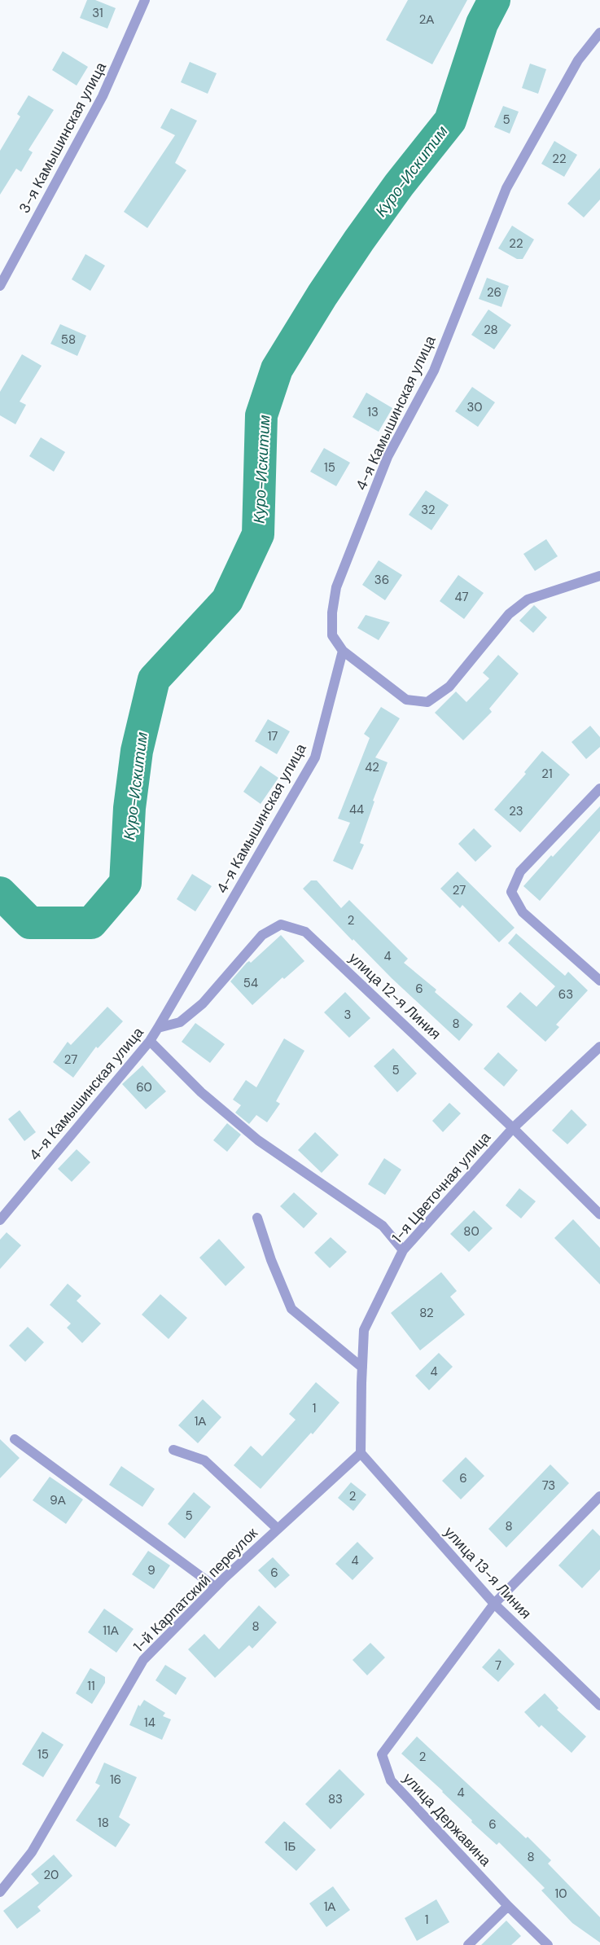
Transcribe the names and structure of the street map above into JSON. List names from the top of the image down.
{
  "streets": {
    "street": [
      "3-я Камышинская улица",
      "4-я Камышинская улица",
      "улица 12-я Линия",
      "1-я Цветочная улица",
      "улица 13-я Линия",
      "1-й Карпатский переулок",
      "улица Державина"
    ]
  },
  "crossings": [
    ["4-я Камышинская улица", "улица 12-я Линия"],
    ["улица 12-я Линия", "1-я Цветочная улица"],
    ["1-я Цветочная улица", "улица 13-я Линия"],
    ["1-я Цветочная улица", "1-й Карпатский переулок"],
    ["улица 13-я Линия", "1-й Карпатский переулок"],
    ["улица 13-я Линия", "улица Державина"]
  ],
  "water": ["Куро-Искитим"],
  "house_numbers": [
    "31",
    "2А",
    "5",
    "22",
    "22",
    "26",
    "28",
    "58",
    "30",
    "13",
    "15",
    "32",
    "36",
    "47",
    "17",
    "42",
    "21",
    "44",
    "23",
    "27",
    "2",
    "4",
    "54",
    "6",
    "63",
    "3",
    "8",
    "27",
    "5",
    "60",
    "80",
    "82",
    "4",
    "1",
    "1А",
    "6",
    "73",
    "2",
    "9А",
    "5",
    "8",
    "4",
    "9",
    "6",
    "8",
    "11А",
    "7",
    "11",
    "14",
    "15",
    "2",
    "16",
    "4",
    "83",
    "18",
    "6",
    "1Б",
    "8",
    "20",
    "10",
    "1А",
    "1"
  ]
}
